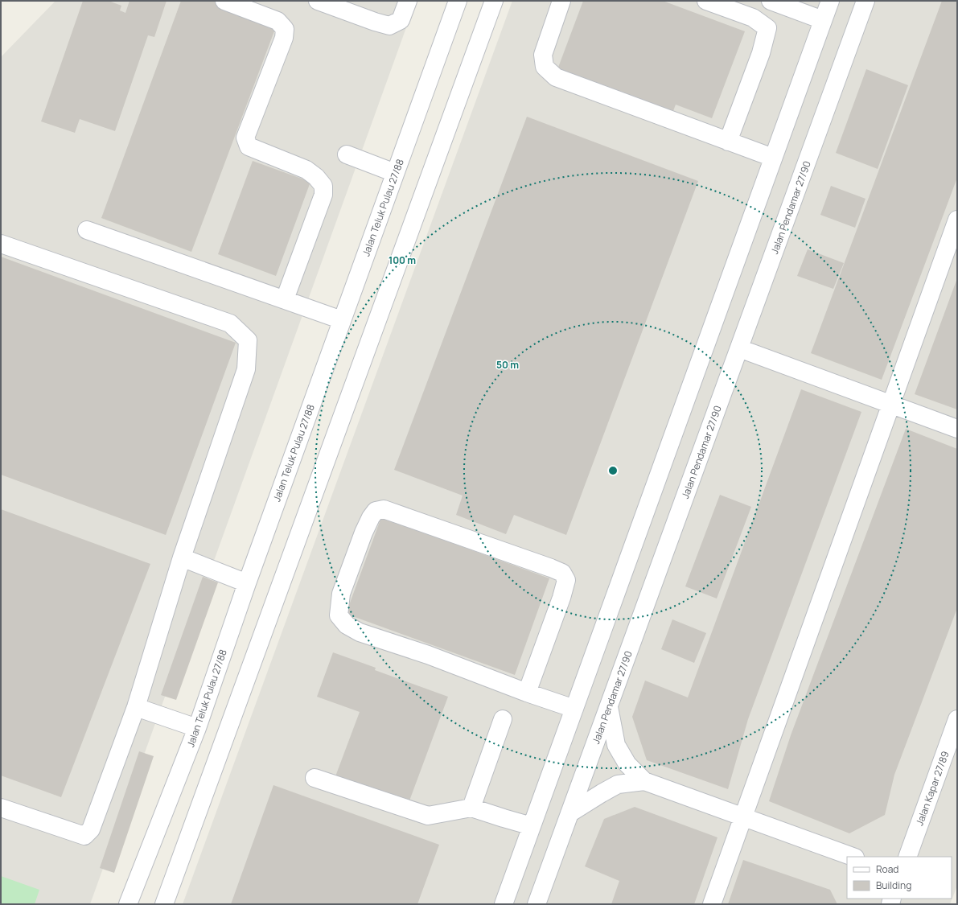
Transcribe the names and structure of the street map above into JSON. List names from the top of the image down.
{
  "streets": {
    "street": ["Jalan Teluk Pulau 27/88", "Jalan Pendamar 27/90", "Jalan Kapar 27/89"]
  },
  "legend": ["Road", "Building"],
  "rings": ["100 m", "50 m"]
}
